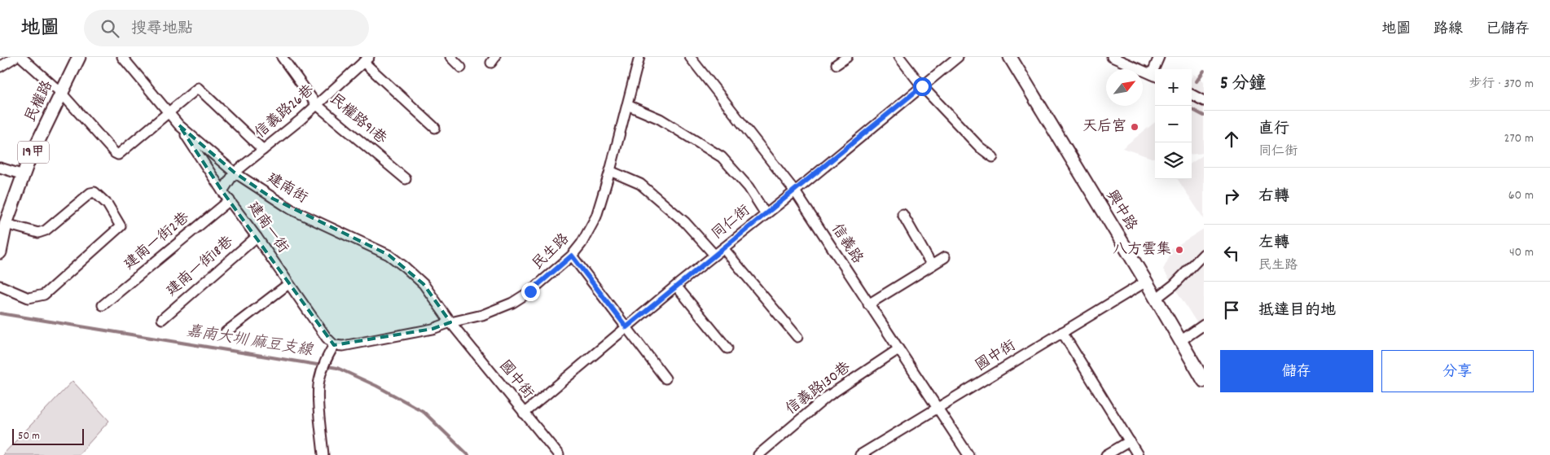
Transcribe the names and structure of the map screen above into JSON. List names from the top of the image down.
{
  "streets": {
    "main road": ["民權路", "19甲", "興中路"],
    "street": [
      "信義路26巷",
      "民權路91巷",
      "建南街",
      "同仁街",
      "建南一街",
      "建南一街2巷",
      "信義路",
      "民生路",
      "建南一街18巷",
      "國中街",
      "信義路130巷"
    ]
  },
  "crossings": [
    ["信義路26巷", "民權路91巷"],
    ["信義路26巷", "建南街"],
    ["信義路26巷", "建南一街"],
    ["建南街", "建南一街"],
    ["建南街", "民生路"],
    ["建南街", "國中街"],
    ["興中路", "國中街"],
    ["同仁街", "信義路"],
    ["同仁街", "國中街"],
    ["建南一街", "建南一街2巷"],
    ["建南一街", "民生路"],
    ["建南一街", "建南一街18巷"],
    ["信義路", "國中街"],
    ["信義路", "信義路130巷"],
    ["民生路", "國中街"]
  ],
  "water": ["嘉南大圳 麻豆支線"],
  "places": ["天后宮", "八方雲集"],
  "scale_bar": "50 m",
  "north": "top right",
  "page": {
    "header": "地圖",
    "search": "搜尋地點",
    "nav": ["地圖", "路線", "已儲存"],
    "heading": ["5 分鐘", "步行 · 370 m"],
    "map_buttons": ["+", "−"],
    "list": [
      ["直行", "同仁街", "270 m"],
      ["右轉", "60 m"],
      ["左轉", "民生路", "40 m"],
      "抵達目的地"
    ],
    "buttons": ["儲存", "分享"],
    "scale": "50 m"
  }
}
